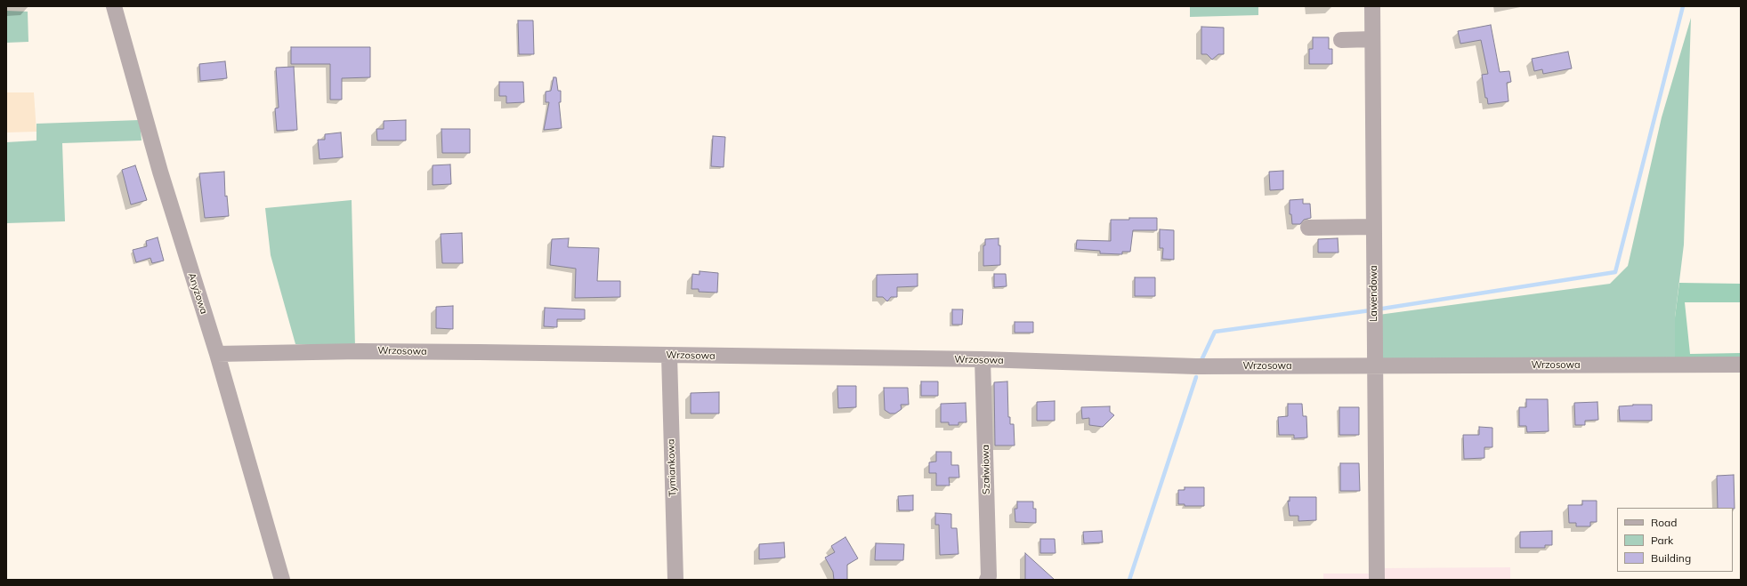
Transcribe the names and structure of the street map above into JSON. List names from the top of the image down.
{
  "streets": {
    "street": [
      "Anyżowa",
      "Lawendowa",
      "Wrzosowa",
      "Tymiankowa",
      "Szałwiowa"
    ]
  },
  "crossings": [
    ["Anyżowa", "Wrzosowa"],
    ["Lawendowa", "Wrzosowa"],
    ["Wrzosowa", "Tymiankowa"],
    ["Wrzosowa", "Szałwiowa"]
  ],
  "legend": ["Road", "Park", "Building"]
}
